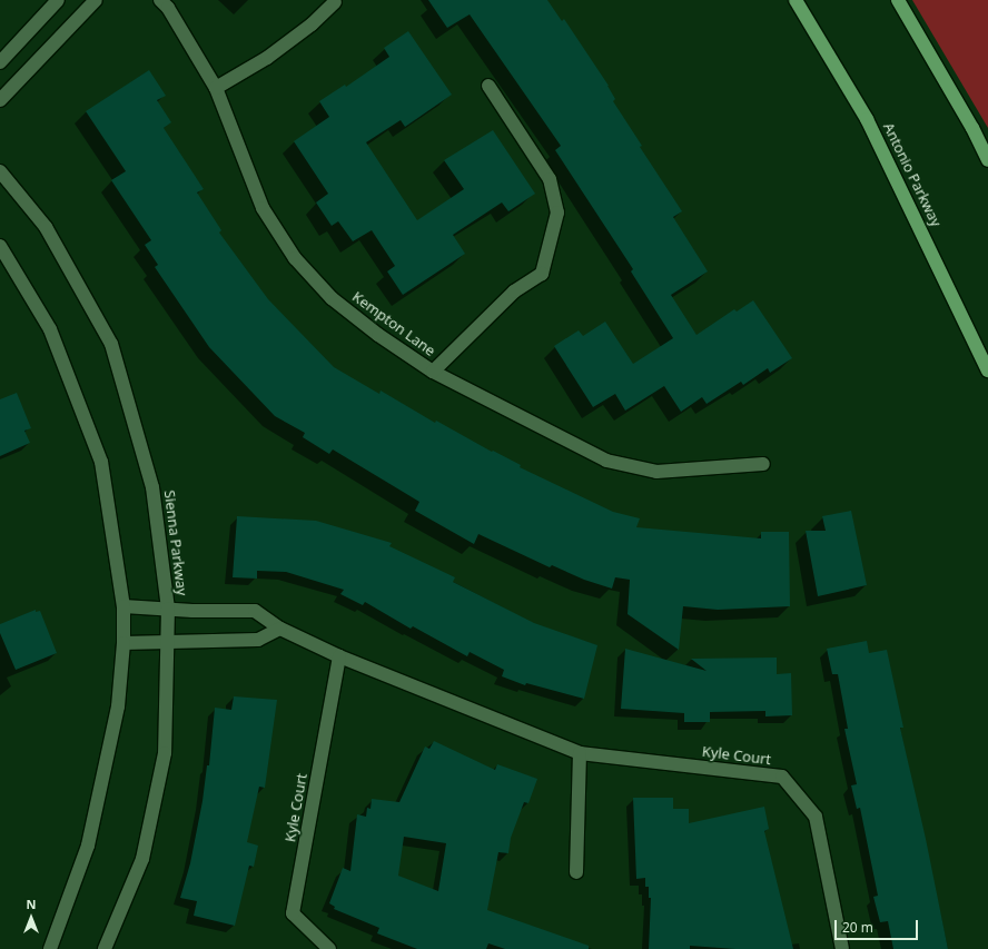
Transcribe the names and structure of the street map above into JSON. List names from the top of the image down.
{
  "streets": {
    "main road": ["Antonio Parkway"],
    "street": ["Kempton Lane", "Sienna Parkway", "Kyle Court"]
  },
  "crossings": [
    ["Sienna Parkway", "Kyle Court"]
  ],
  "scale_bar": "20 m",
  "north": "top"
}
